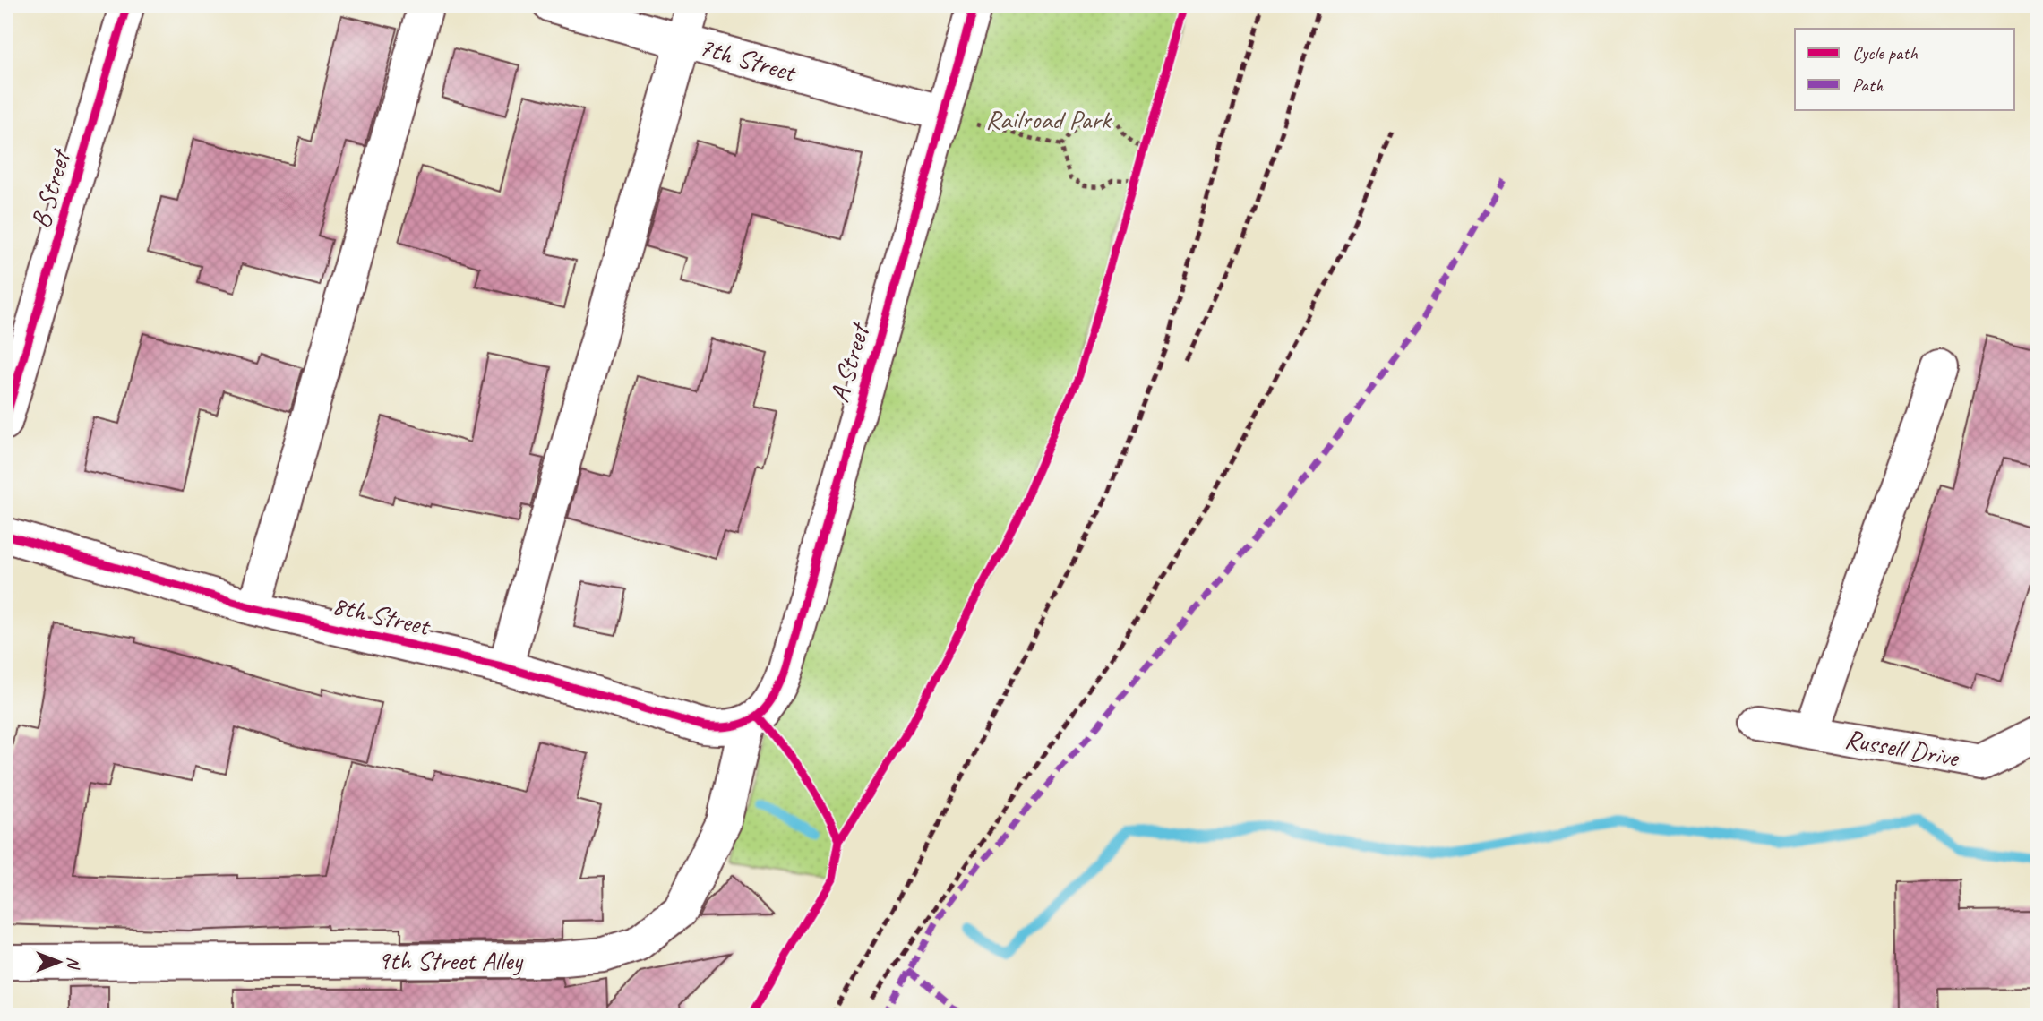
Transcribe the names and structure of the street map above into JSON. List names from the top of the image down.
{
  "streets": {
    "street": [
      "7th Street",
      "B Street",
      "A Street",
      "8th Street",
      "Russell Drive",
      "9th Street Alley"
    ]
  },
  "crossings": [
    ["7th Street", "A Street"],
    ["A Street", "8th Street"],
    ["A Street", "9th Street Alley"],
    ["8th Street", "9th Street Alley"]
  ],
  "parks": ["Railroad Park"],
  "legend": ["Cycle path", "Path"],
  "north": "right"
}
